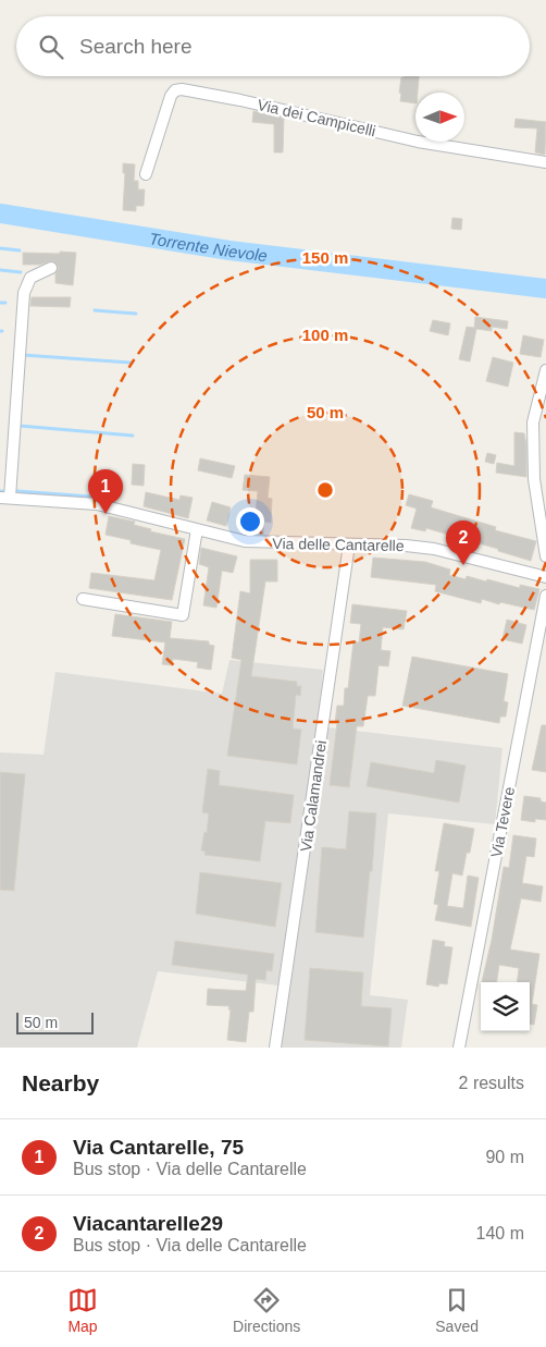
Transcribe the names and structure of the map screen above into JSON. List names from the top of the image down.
{
  "streets": {
    "street": [
      "Via dei Campicelli",
      "Via delle Cantarelle",
      "Via Calamandrei",
      "Via Tevere"
    ]
  },
  "crossings": [
    ["Via delle Cantarelle", "Via Calamandrei"]
  ],
  "water": ["Torrente Nievole"],
  "scale_bar": "50 m",
  "north": "right",
  "page": {
    "search": "Search here",
    "pins": ["1", "2"],
    "scale": "50 m",
    "heading": ["Nearby", "2 results"],
    "list": [
      {
        "mark": "1",
        "name": "Via Cantarelle, 75",
        "note": "Bus stop · Via delle Cantarelle",
        "value": "90 m"
      },
      {
        "mark": "2",
        "name": "Viacantarelle29",
        "note": "Bus stop · Via delle Cantarelle",
        "value": "140 m"
      }
    ],
    "nav": ["Map", "Directions", "Saved"]
  },
  "rings": ["150 m", "100 m", "50 m"]
}
